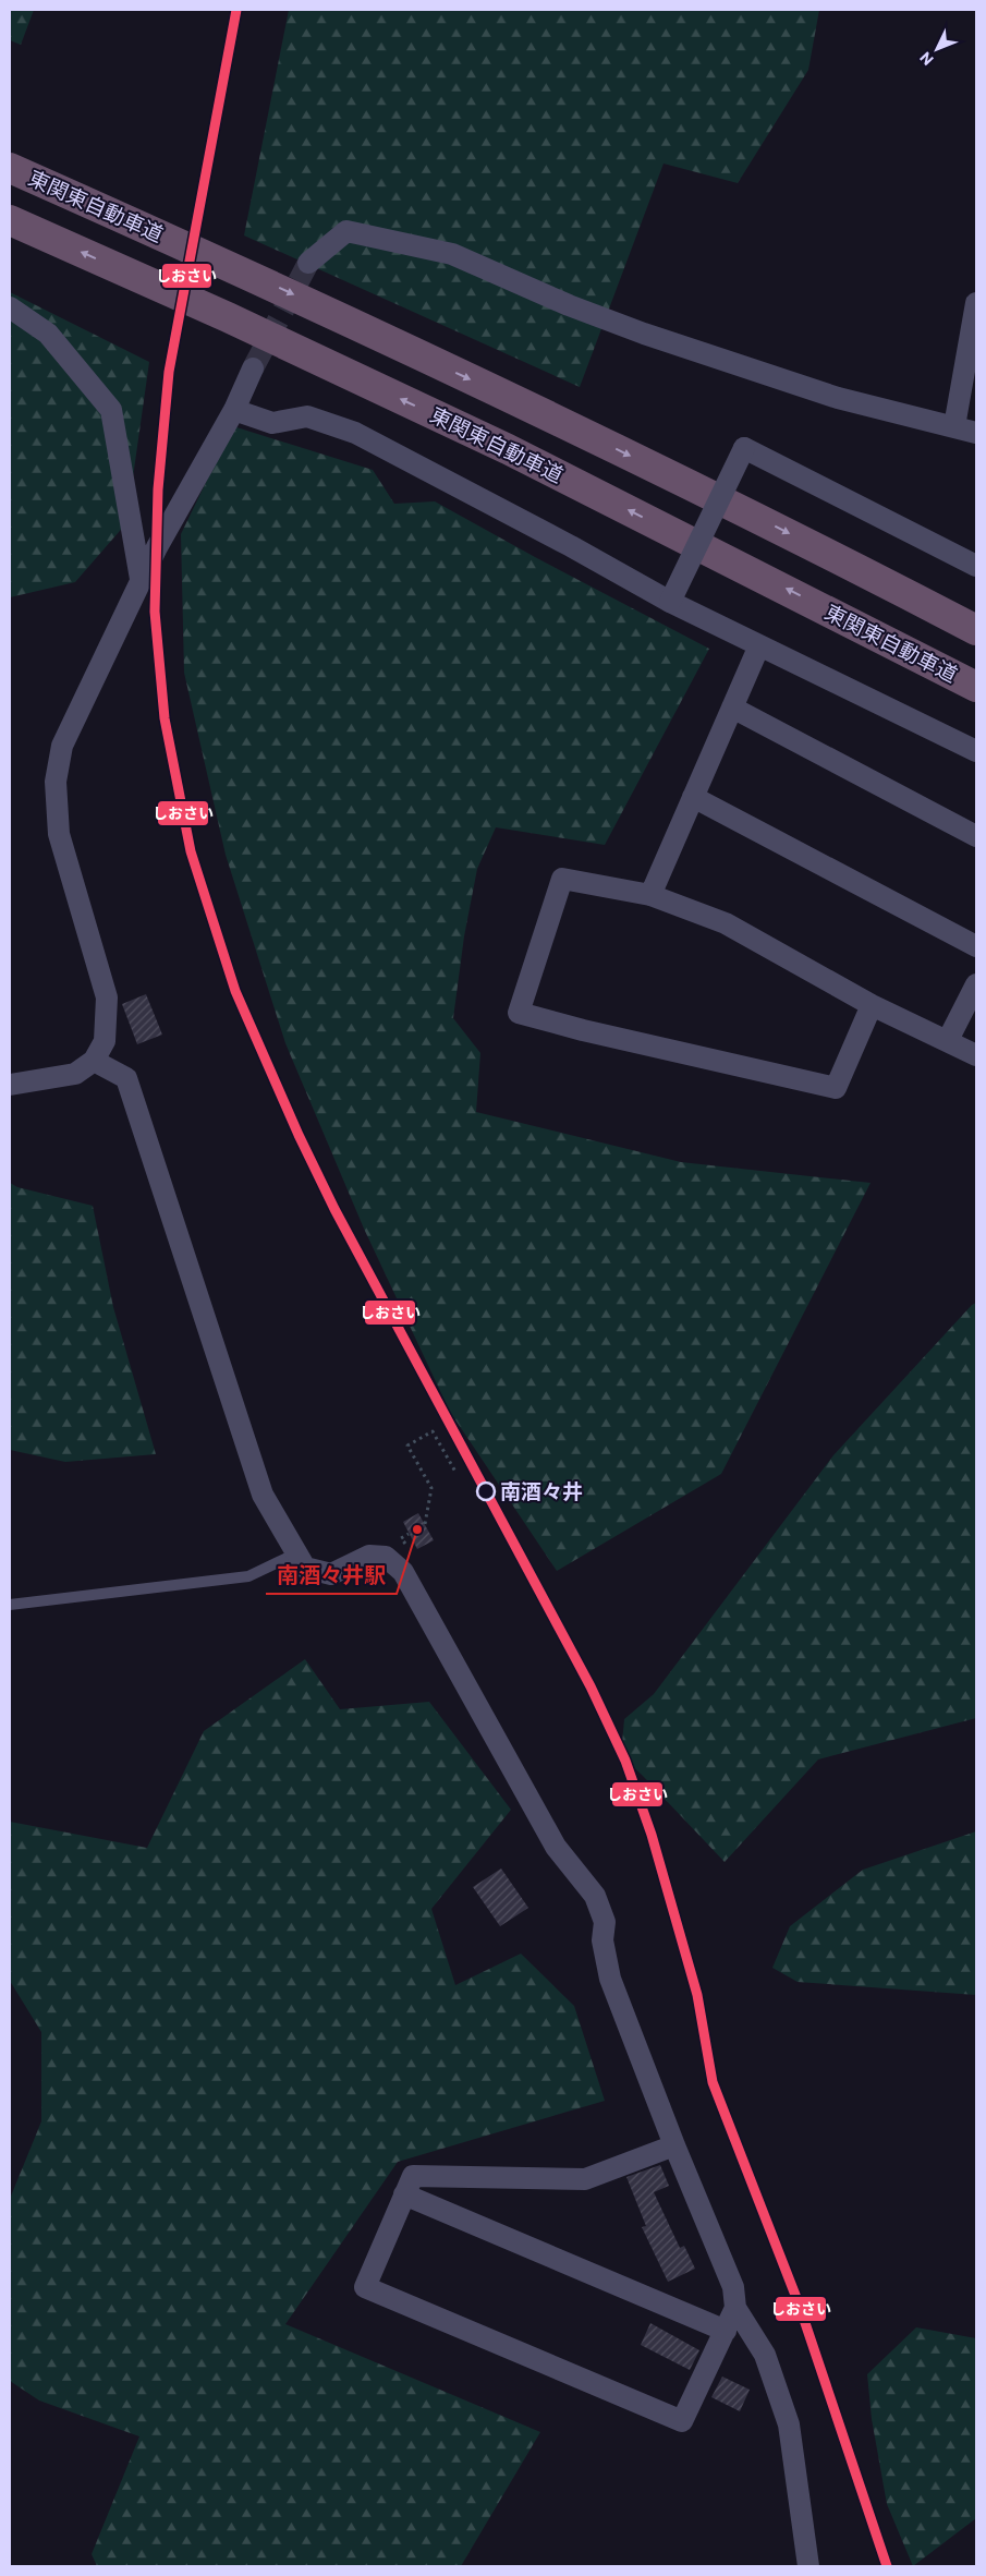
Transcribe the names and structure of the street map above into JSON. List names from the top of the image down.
{
  "streets": {
    "highway": ["東関東自動車道"]
  },
  "places": ["南酒々井", "南酒々井駅"],
  "lines": ["transit line しおさい"],
  "north": "bottom left"
}
